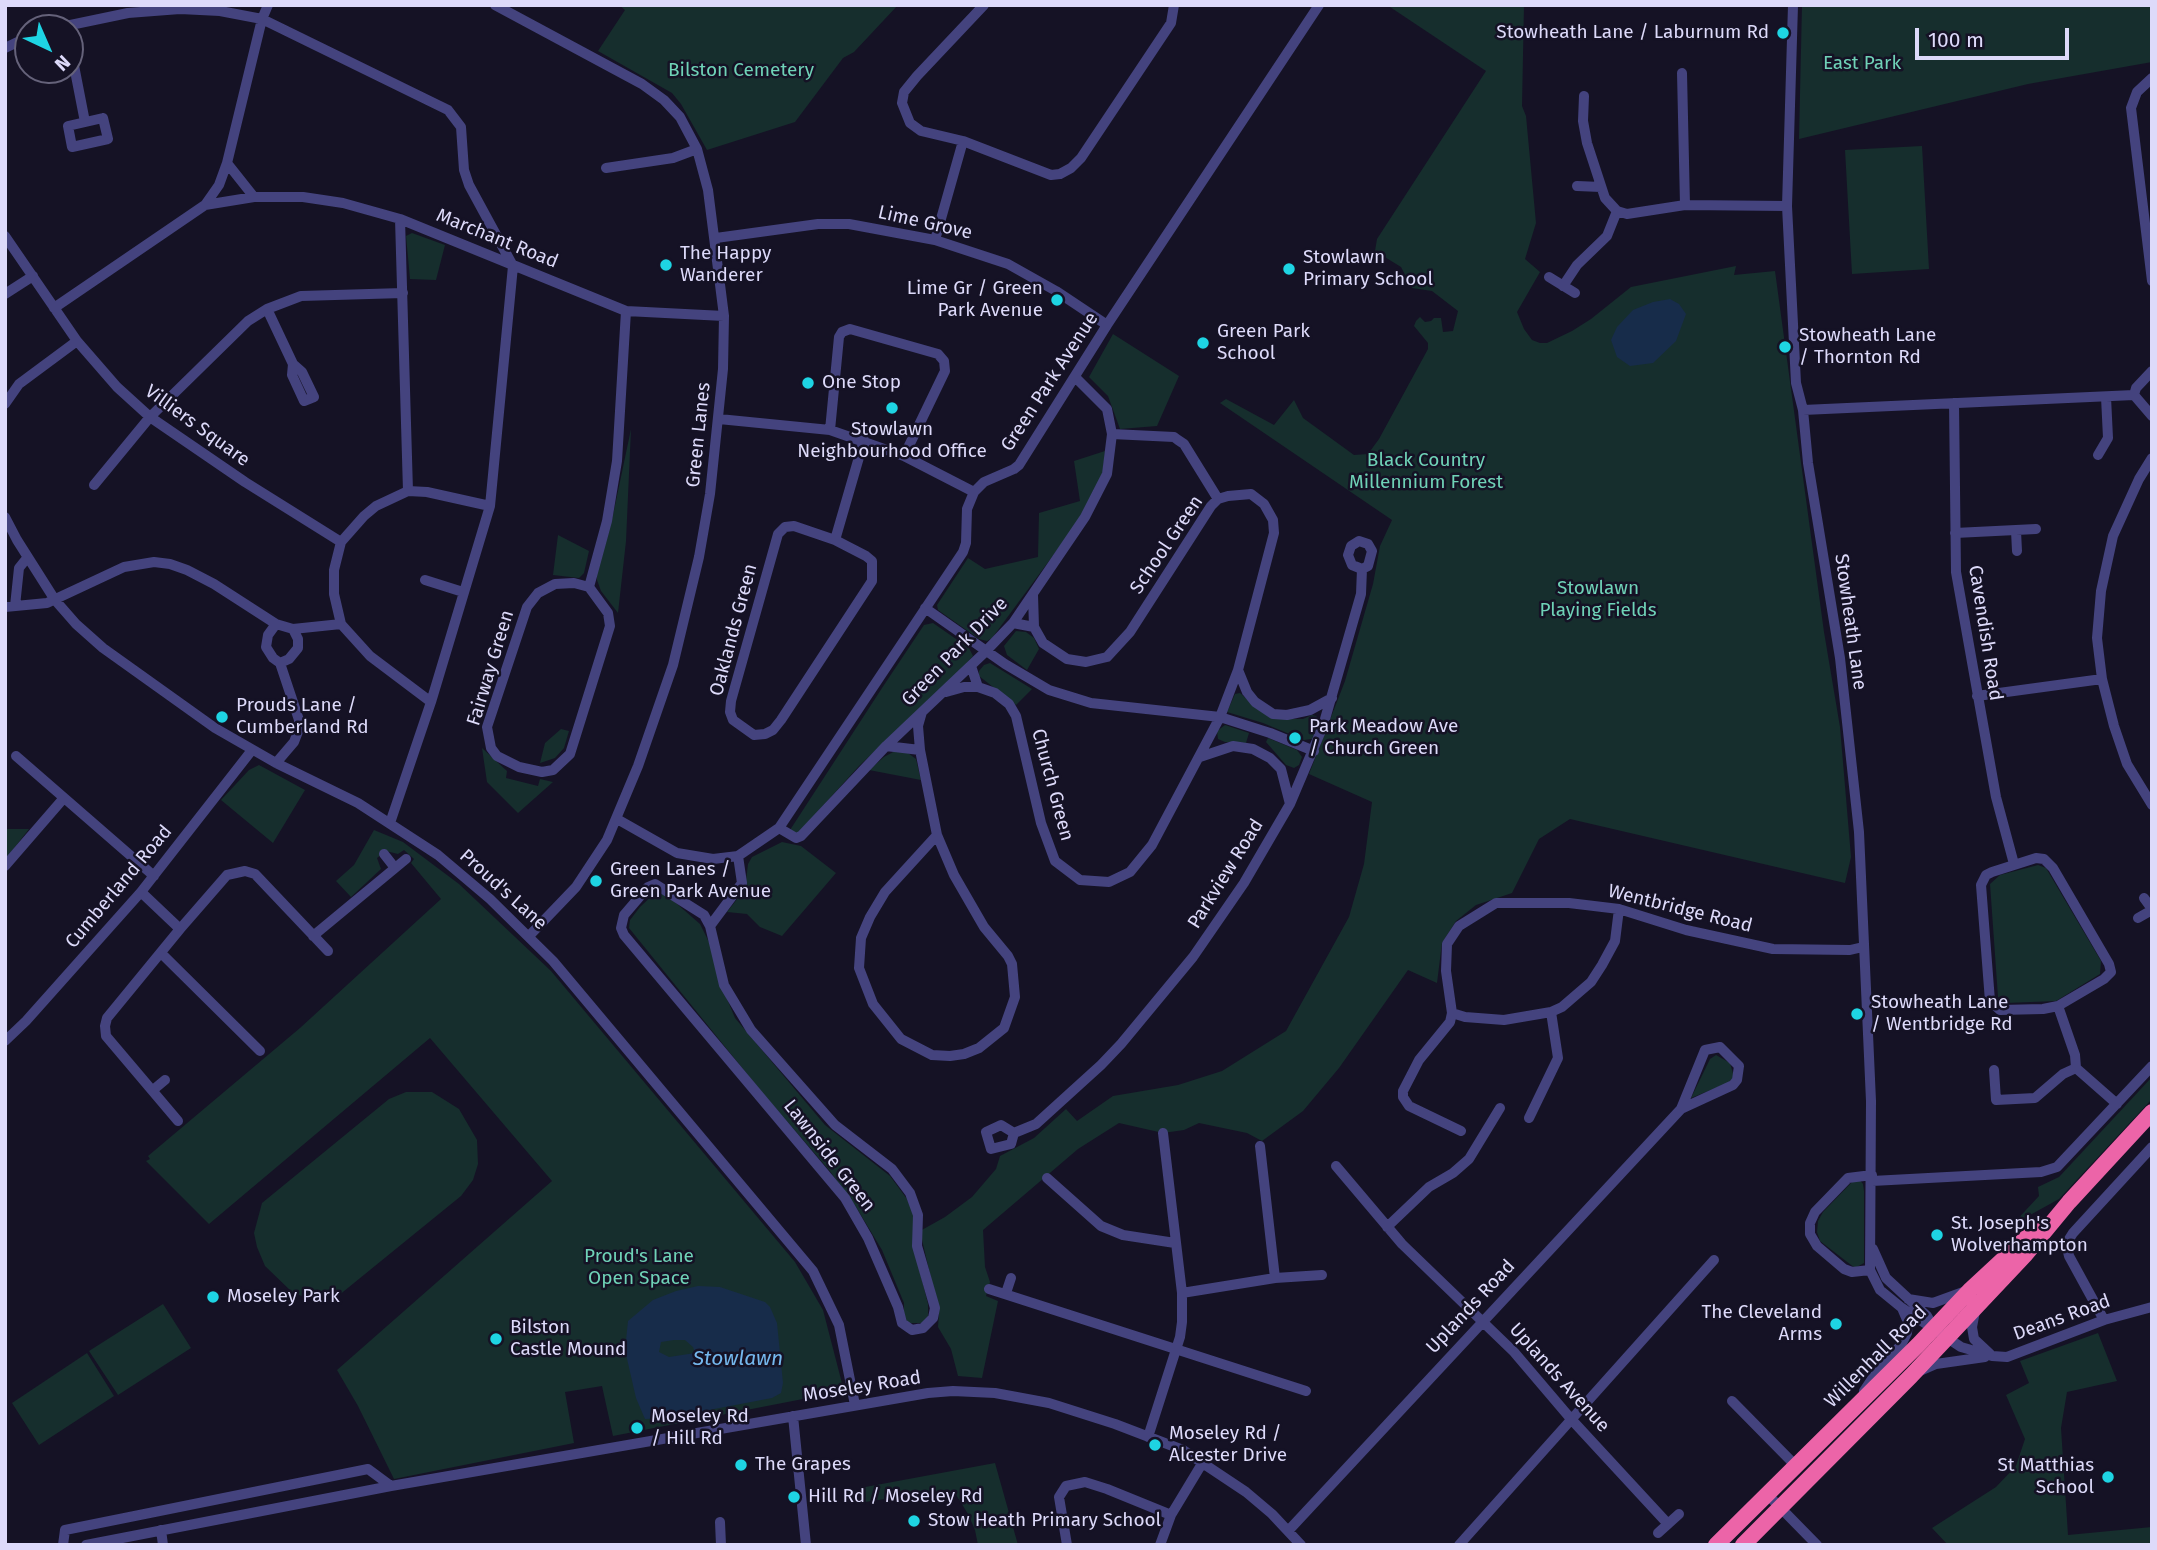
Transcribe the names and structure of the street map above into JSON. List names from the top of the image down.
{
  "streets": {
    "highway": ["Willenhall Road"],
    "street": [
      "Lime Grove",
      "Marchant Road",
      "Green Park Avenue",
      "Villiers Square",
      "Green Lanes",
      "School Green",
      "Stowheath Lane",
      "Oaklands Green",
      "Cavendish Road",
      "Green Park Drive",
      "Fairway Green",
      "Church Green",
      "Parkview Road",
      "Cumberland Road",
      "Proud's Lane",
      "Wentbridge Road",
      "Lawnside Green",
      "Uplands Road",
      "Deans Road",
      "Uplands Avenue",
      "Moseley Road"
    ]
  },
  "crossings": [
    ["Lime Grove", "Green Park Avenue"],
    ["Lime Grove", "Green Lanes"],
    ["Marchant Road", "Green Lanes"],
    ["Green Park Avenue", "Green Park Drive"],
    ["Green Lanes", "Proud's Lane"],
    ["School Green", "Church Green"],
    ["Stowheath Lane", "Wentbridge Road"],
    ["Stowheath Lane", "Deans Road"],
    ["Stowheath Lane", "Willenhall Road"],
    ["Cumberland Road", "Proud's Lane"],
    ["Proud's Lane", "Moseley Road"],
    ["Uplands Road", "Uplands Avenue"],
    ["Uplands Road", "Moseley Road"],
    ["Deans Road", "Willenhall Road"]
  ],
  "water": ["Stowlawn"],
  "parks": [
    "East Park",
    "Bilston Cemetery",
    "Black Country Millennium Forest",
    "Stowlawn Playing Fields",
    "Proud's Lane Open Space"
  ],
  "places": [
    "Stowheath Lane / Laburnum Rd",
    "The Happy Wanderer",
    "Stowlawn Primary School",
    "Lime Gr / Green Park Avenue",
    "Green Park School",
    "Stowheath Lane / Thornton Rd",
    "One Stop",
    "Stowlawn Neighbourhood Office",
    "Prouds Lane / Cumberland Rd",
    "Park Meadow Ave / Church Green",
    "Green Lanes / Green Park Avenue",
    "Stowheath Lane / Wentbridge Rd",
    "St. Joseph's Wolverhampton",
    "Moseley Park",
    "The Cleveland Arms",
    "Bilston Castle Mound",
    "Moseley Rd / Hill Rd",
    "Moseley Rd / Alcester Drive",
    "The Grapes",
    "St Matthias School",
    "Hill Rd / Moseley Rd",
    "Stow Heath Primary School"
  ],
  "scale_bar": "100 m",
  "north": "bottom right"
}
